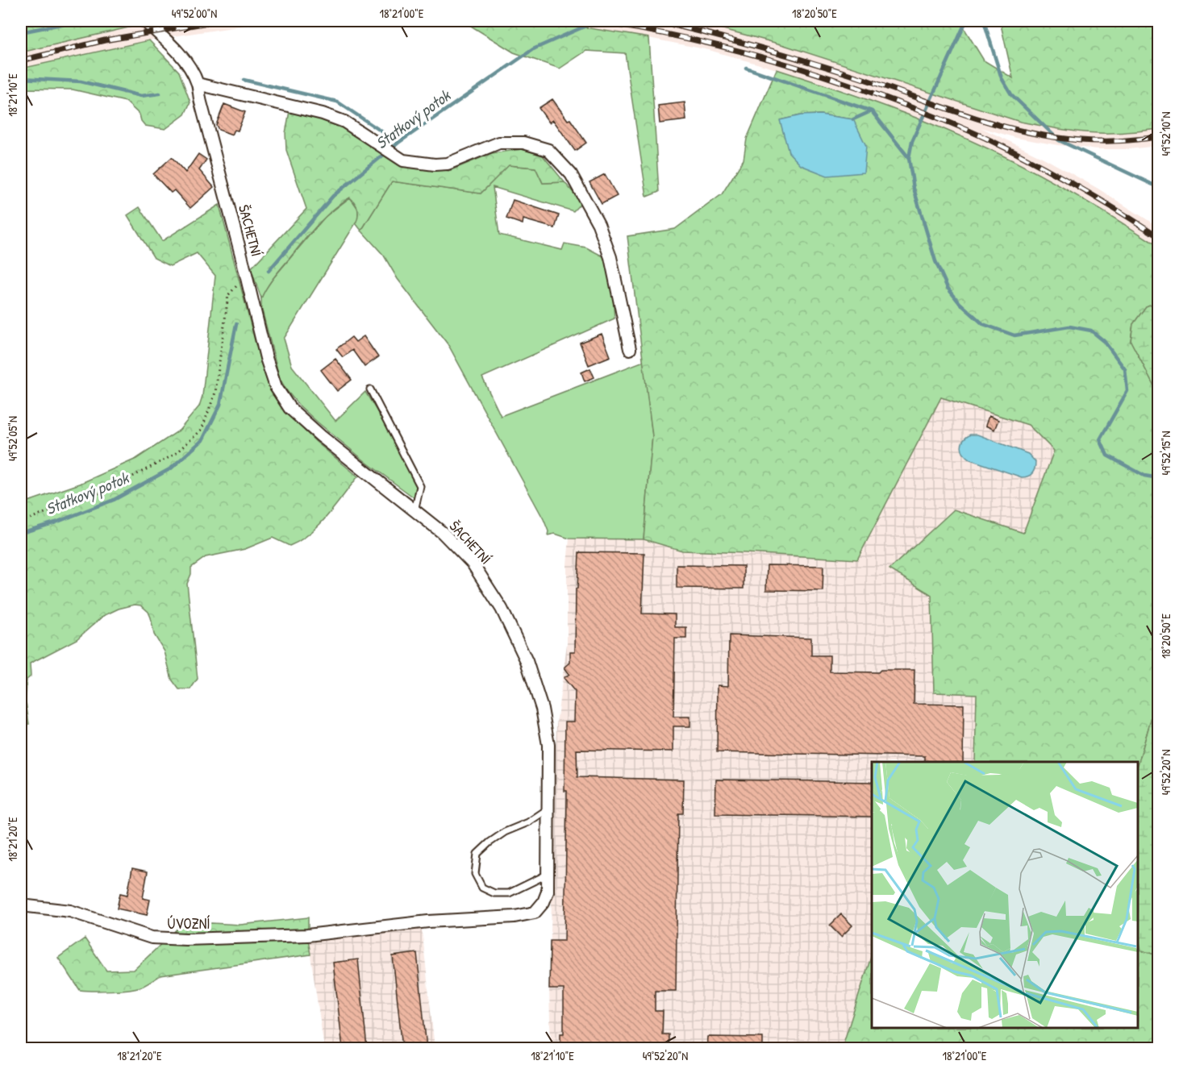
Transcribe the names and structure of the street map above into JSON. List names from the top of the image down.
{
  "streets": {
    "street": ["ŠACHETNÍ", "ÚVOZNÍ"]
  },
  "crossings": [
    ["ŠACHETNÍ", "ÚVOZNÍ"]
  ],
  "water": ["Statkový potok"],
  "coordinates": [
    "49°52'00\"N",
    "18°21'00\"E",
    "18°20'50\"E",
    "18°21'10\"E",
    "49°52'10\"N",
    "49°52'05\"N",
    "49°52'15\"N",
    "49°52'20\"N",
    "18°21'20\"E"
  ]
}
